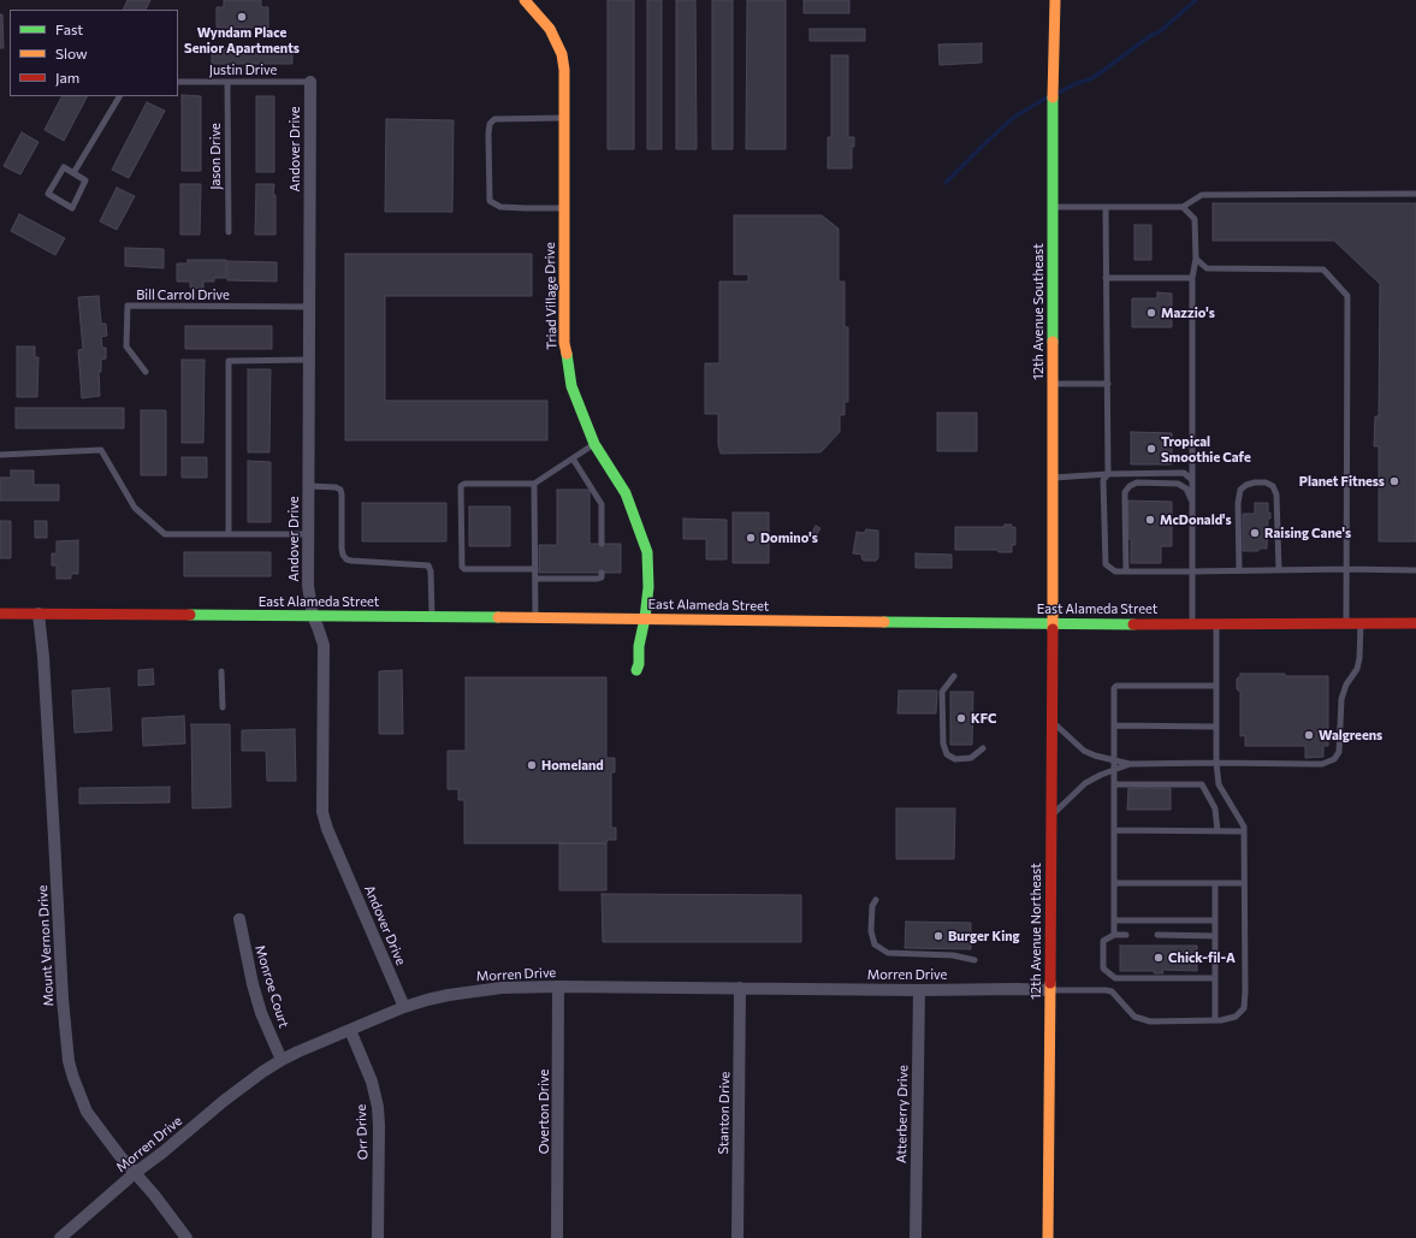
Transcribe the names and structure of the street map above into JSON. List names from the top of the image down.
{
  "streets": {
    "street": [
      "Andover Drive",
      "Triad Village Drive",
      "12th Avenue Southeast",
      "East Alameda Street",
      "12th Avenue Northeast",
      "Mount Vernon Drive",
      "Morren Drive",
      "Monroe Court",
      "Overton Drive",
      "Stanton Drive",
      "Atterberry Drive",
      "Orr Drive"
    ],
    "lane": ["Justin Drive", "Jason Drive", "Bill Carrol Drive"]
  },
  "crossings": [
    ["Justin Drive", "Andover Drive"],
    ["Justin Drive", "Jason Drive"],
    ["Andover Drive", "Bill Carrol Drive"],
    ["Andover Drive", "East Alameda Street"],
    ["Andover Drive", "Morren Drive"],
    ["Triad Village Drive", "East Alameda Street"],
    ["12th Avenue Southeast", "East Alameda Street"],
    ["12th Avenue Southeast", "12th Avenue Northeast"],
    ["East Alameda Street", "12th Avenue Northeast"],
    ["East Alameda Street", "Mount Vernon Drive"],
    ["12th Avenue Northeast", "Morren Drive"],
    ["Mount Vernon Drive", "Morren Drive"],
    ["Morren Drive", "Monroe Court"],
    ["Morren Drive", "Overton Drive"],
    ["Morren Drive", "Stanton Drive"],
    ["Morren Drive", "Atterberry Drive"],
    ["Morren Drive", "Orr Drive"]
  ],
  "places": [
    "Wyndam Place Senior Apartments",
    "Mazzio's",
    "Tropical Smoothie Cafe",
    "Planet Fitness",
    "McDonald's",
    "Raising Cane's",
    "Domino's",
    "KFC",
    "Walgreens",
    "Homeland",
    "Burger King",
    "Chick-fil-A"
  ],
  "legend": ["Fast", "Slow", "Jam"]
}
